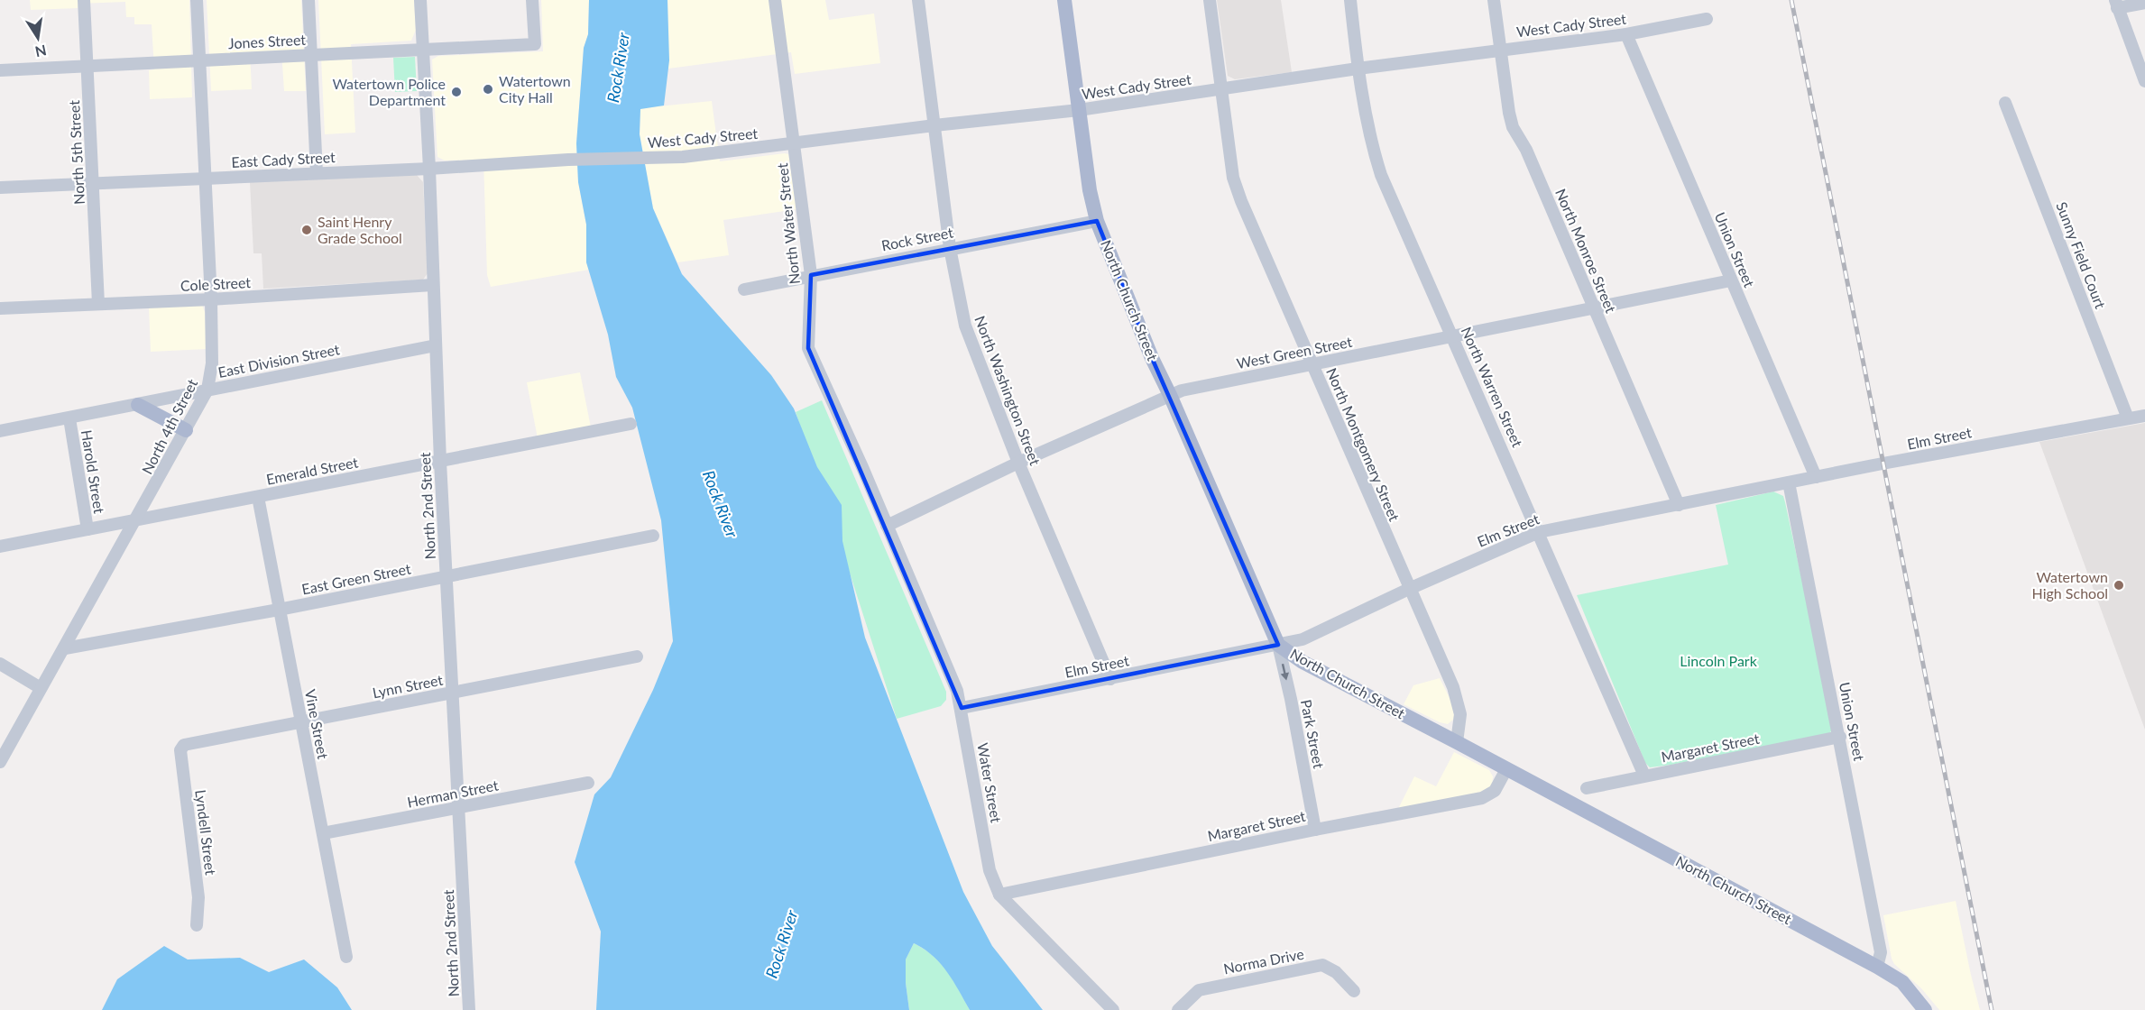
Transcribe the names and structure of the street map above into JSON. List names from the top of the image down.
{
  "streets": {
    "main road": ["North Church Street"],
    "street": [
      "West Cady Street",
      "Jones Street",
      "North 5th Street",
      "East Cady Street",
      "North Water Street",
      "Rock Street",
      "Union Street",
      "North Monroe Street",
      "Sunny Field Court",
      "Cole Street",
      "West Green Street",
      "East Division Street",
      "North Warren Street",
      "North Washington Street",
      "North 4th Street",
      "Elm Street",
      "North Montgomery Street",
      "Emerald Street",
      "Harold Street",
      "North 2nd Street",
      "East Green Street",
      "Lynn Street",
      "Vine Street",
      "Park Street",
      "Margaret Street",
      "Water Street",
      "Herman Street",
      "Lyndell Street",
      "Norma Drive"
    ]
  },
  "crossings": [
    ["West Cady Street", "East Cady Street"],
    ["West Cady Street", "North Water Street"],
    ["West Cady Street", "Union Street"],
    ["West Cady Street", "North Monroe Street"],
    ["West Cady Street", "North Church Street"],
    ["West Cady Street", "North Warren Street"],
    ["West Cady Street", "North Washington Street"],
    ["West Cady Street", "North Montgomery Street"],
    ["Jones Street", "North 5th Street"],
    ["Jones Street", "North 4th Street"],
    ["Jones Street", "North 2nd Street"],
    ["North 5th Street", "East Cady Street"],
    ["North 5th Street", "Cole Street"],
    ["East Cady Street", "North 4th Street"],
    ["East Cady Street", "North 2nd Street"],
    ["North Water Street", "Rock Street"],
    ["North Water Street", "West Green Street"],
    ["North Water Street", "Water Street"],
    ["Rock Street", "North Church Street"],
    ["Rock Street", "North Washington Street"],
    ["Union Street", "North Church Street"],
    ["Union Street", "West Green Street"],
    ["Union Street", "Elm Street"],
    ["Union Street", "Margaret Street"],
    ["North Monroe Street", "West Green Street"],
    ["North Monroe Street", "Elm Street"],
    ["Sunny Field Court", "Elm Street"],
    ["Cole Street", "North 4th Street"],
    ["Cole Street", "North 2nd Street"],
    ["North Church Street", "West Green Street"],
    ["North Church Street", "Elm Street"],
    ["North Church Street", "North Montgomery Street"],
    ["North Church Street", "Park Street"],
    ["North Church Street", "Margaret Street"],
    ["West Green Street", "North Warren Street"],
    ["West Green Street", "North Washington Street"],
    ["West Green Street", "North Montgomery Street"],
    ["West Green Street", "Water Street"],
    ["East Division Street", "North 4th Street"],
    ["East Division Street", "Harold Street"],
    ["East Division Street", "North 2nd Street"],
    ["North Warren Street", "Elm Street"],
    ["North Warren Street", "Margaret Street"],
    ["North Washington Street", "Elm Street"],
    ["North 4th Street", "Emerald Street"],
    ["North 4th Street", "East Green Street"],
    ["Elm Street", "North Montgomery Street"],
    ["Elm Street", "Park Street"],
    ["Elm Street", "Water Street"],
    ["Emerald Street", "Harold Street"],
    ["Emerald Street", "North 2nd Street"],
    ["Emerald Street", "Vine Street"],
    ["North 2nd Street", "East Green Street"],
    ["North 2nd Street", "Lynn Street"],
    ["North 2nd Street", "Herman Street"],
    ["East Green Street", "Vine Street"],
    ["Lynn Street", "Vine Street"],
    ["Lynn Street", "Lyndell Street"],
    ["Vine Street", "Herman Street"],
    ["Park Street", "Margaret Street"],
    ["Margaret Street", "Water Street"]
  ],
  "one_way": ["Park Street"],
  "water": ["Rock River"],
  "parks": ["Lincoln Park"],
  "places": [
    "Watertown City Hall",
    "Watertown Police Department",
    "Saint Henry Grade School",
    "Watertown High School"
  ],
  "north": "bottom"
}
